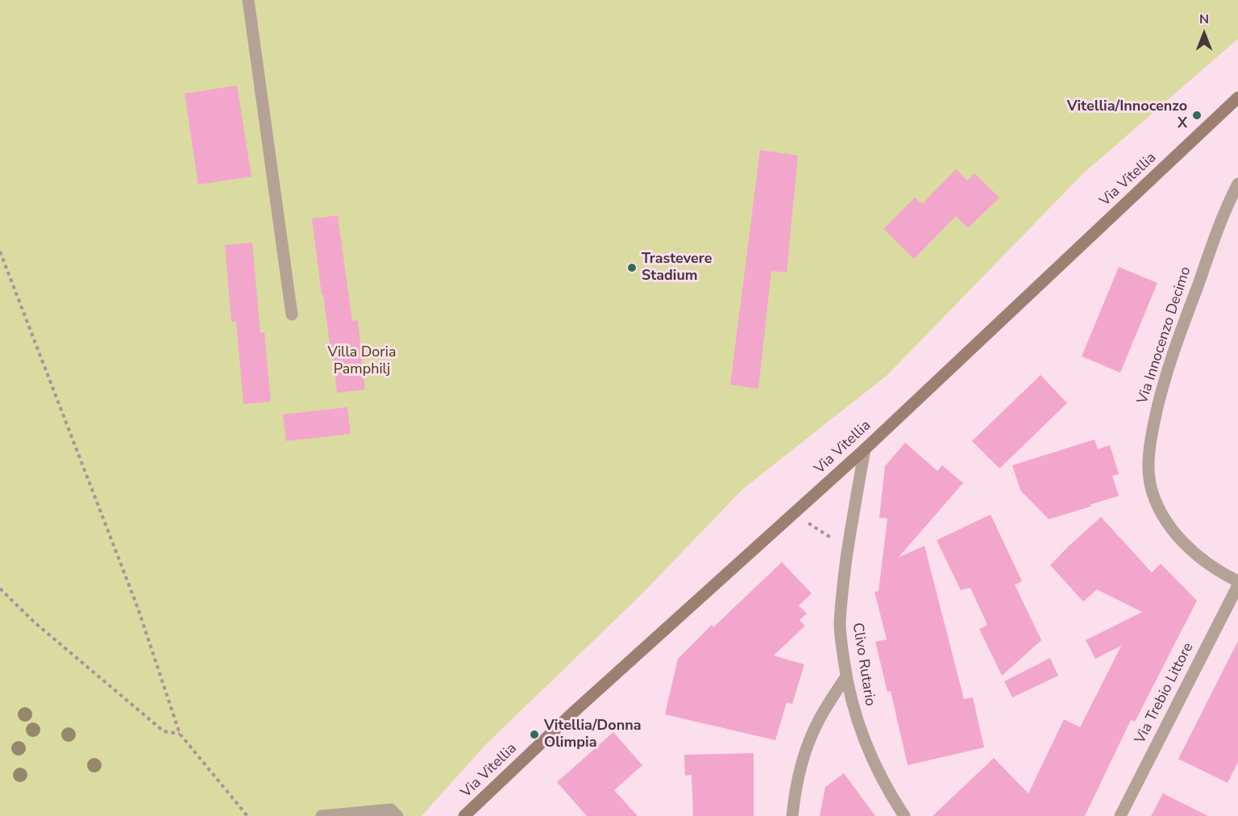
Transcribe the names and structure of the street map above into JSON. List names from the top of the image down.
{
  "streets": {
    "street": [
      "Via Vitellia",
      "Via Innocenzo Decimo",
      "Clivo Rutario",
      "Via Trebio Littore"
    ]
  },
  "crossings": [
    ["Via Vitellia", "Clivo Rutario"]
  ],
  "parks": ["Villa Doria Pamphilj"],
  "places": ["Vitellia/Innocenzo X", "Trastevere Stadium", "Vitellia/Donna Olimpia"],
  "north": "top"
}
